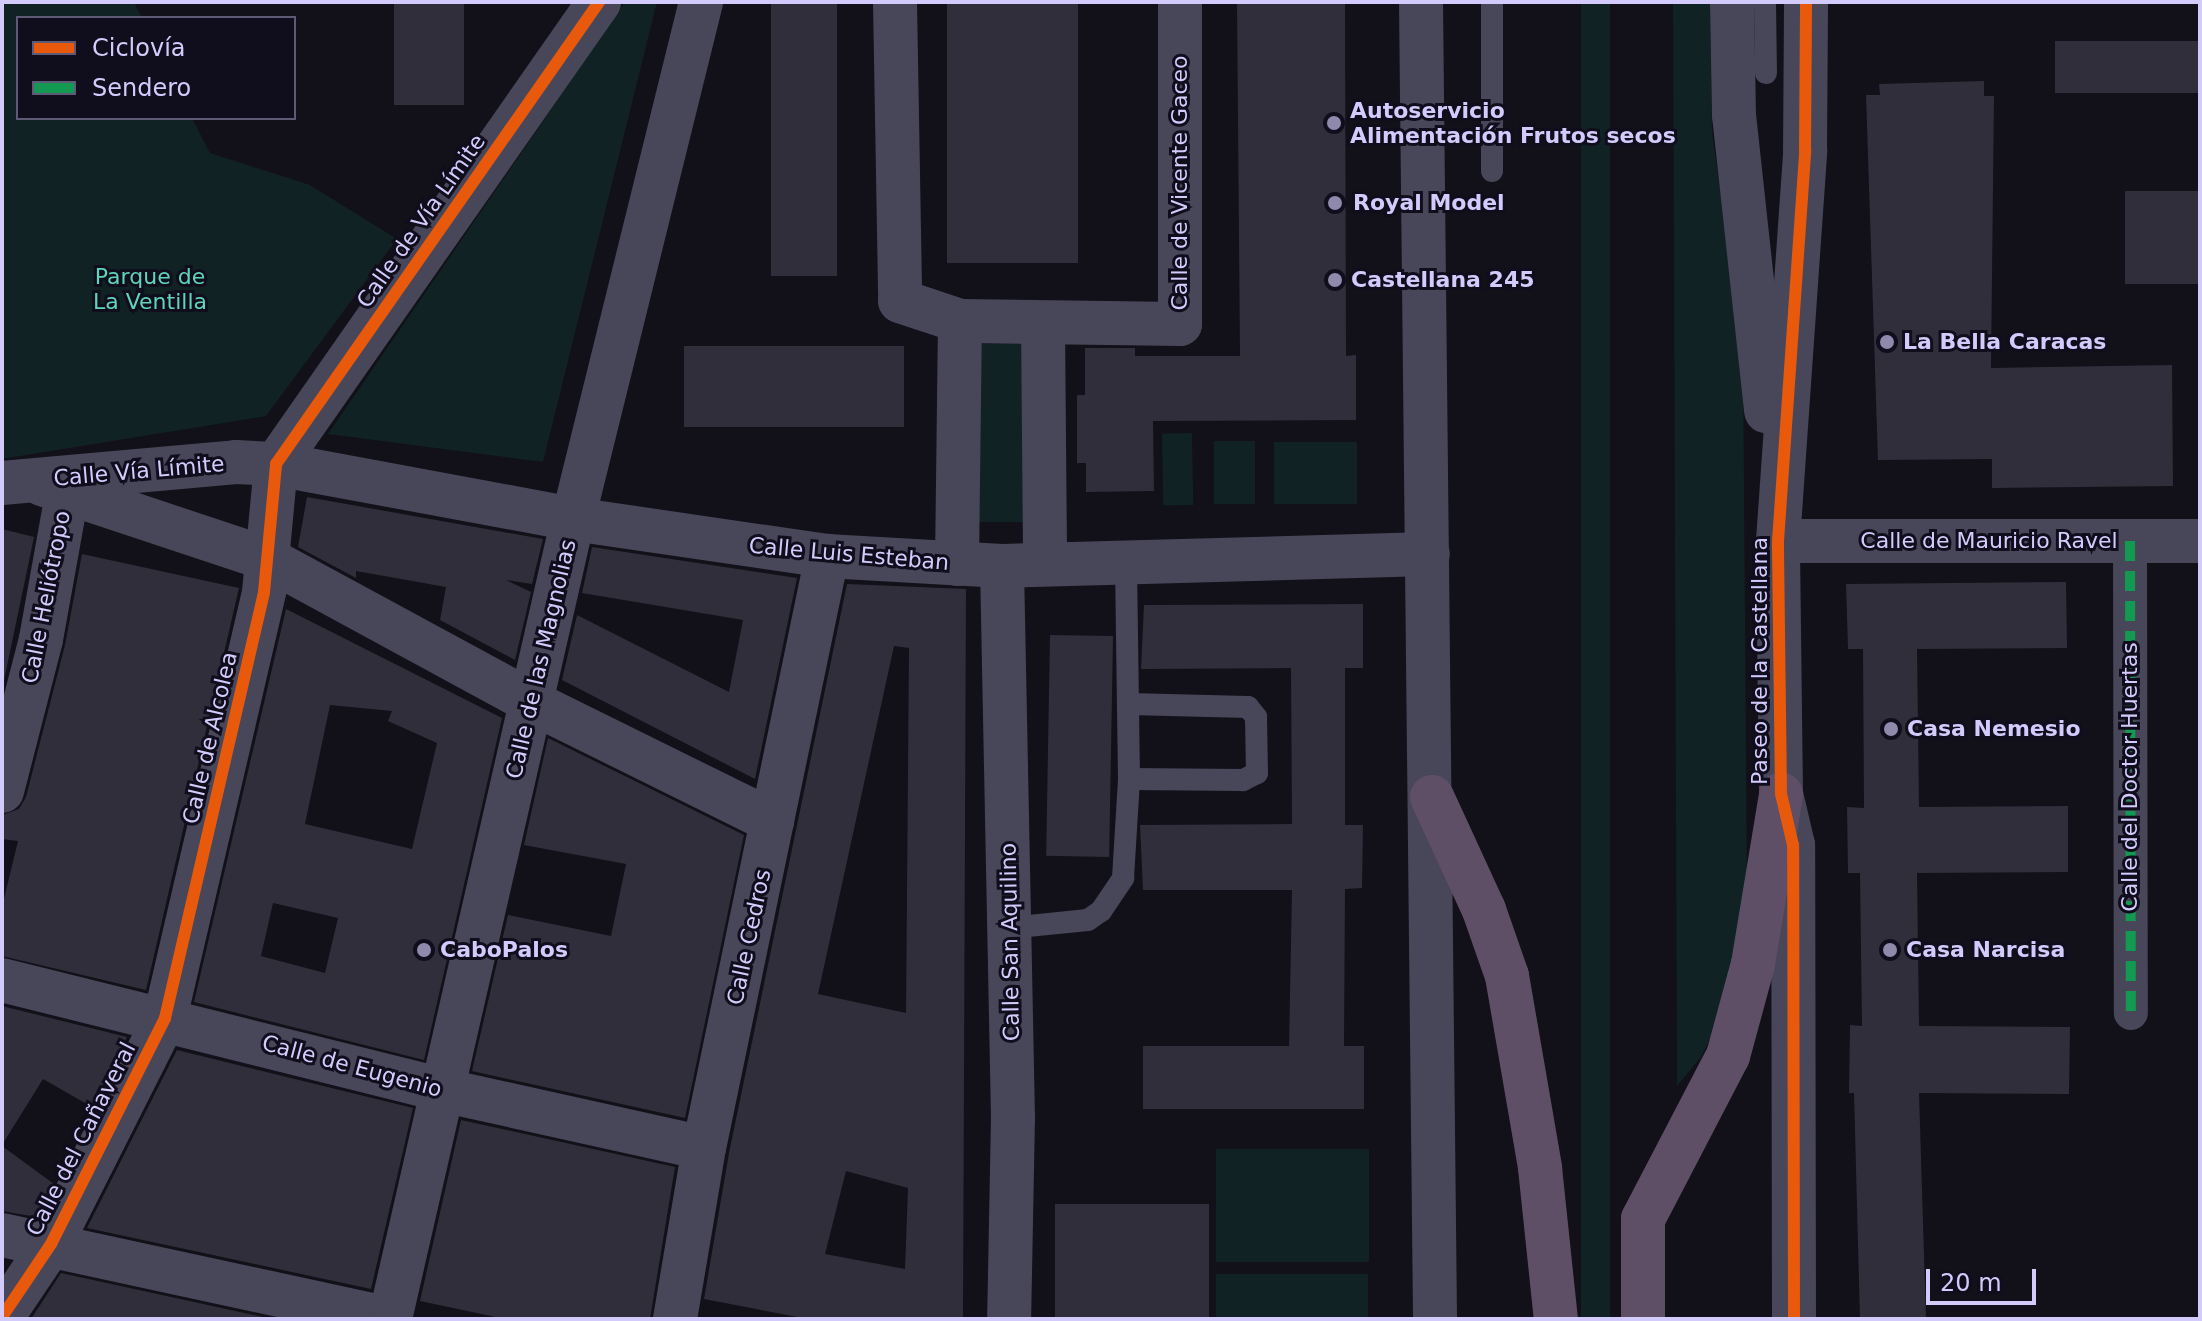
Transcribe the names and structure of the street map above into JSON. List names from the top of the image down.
{
  "streets": {
    "street": [
      "Calle de Vicente Gaceo",
      "Calle de Vía Límite",
      "Calle Vía Límite",
      "Calle de Mauricio Ravel",
      "Calle Luis Esteban",
      "Calle Heliótropo",
      "Calle de las Magnolias",
      "Paseo de la Castellana",
      "Calle de Alcolea",
      "Calle del Doctor Huertas",
      "Calle Cedros",
      "Calle San Aquilino",
      "Calle de Eugenio",
      "Calle del Cañaveral"
    ]
  },
  "crossings": [
    ["Calle de Vía Límite", "Calle Vía Límite"],
    ["Calle de Vía Límite", "Calle Luis Esteban"],
    ["Calle de Vía Límite", "Calle de Alcolea"],
    ["Calle Vía Límite", "Calle Luis Esteban"],
    ["Calle Vía Límite", "Calle Heliótropo"],
    ["Calle Vía Límite", "Calle de Alcolea"],
    ["Calle de Mauricio Ravel", "Paseo de la Castellana"],
    ["Calle de Mauricio Ravel", "Calle del Doctor Huertas"],
    ["Calle Luis Esteban", "Calle de las Magnolias"],
    ["Calle Luis Esteban", "Calle de Alcolea"],
    ["Calle Luis Esteban", "Calle Cedros"],
    ["Calle Luis Esteban", "Calle San Aquilino"],
    ["Calle de las Magnolias", "Calle de Eugenio"],
    ["Calle de Alcolea", "Calle de Eugenio"],
    ["Calle de Alcolea", "Calle del Cañaveral"],
    ["Calle Cedros", "Calle de Eugenio"],
    ["Calle de Eugenio", "Calle del Cañaveral"]
  ],
  "parks": ["Parque de La Ventilla"],
  "places": [
    "Autoservicio Alimentación Frutos secos",
    "Royal Model",
    "Castellana 245",
    "La Bella Caracas",
    "Casa Nemesio",
    "CaboPalos",
    "Casa Narcisa"
  ],
  "legend": ["Ciclovía", "Sendero"],
  "scale_bar": "20 m"
}
